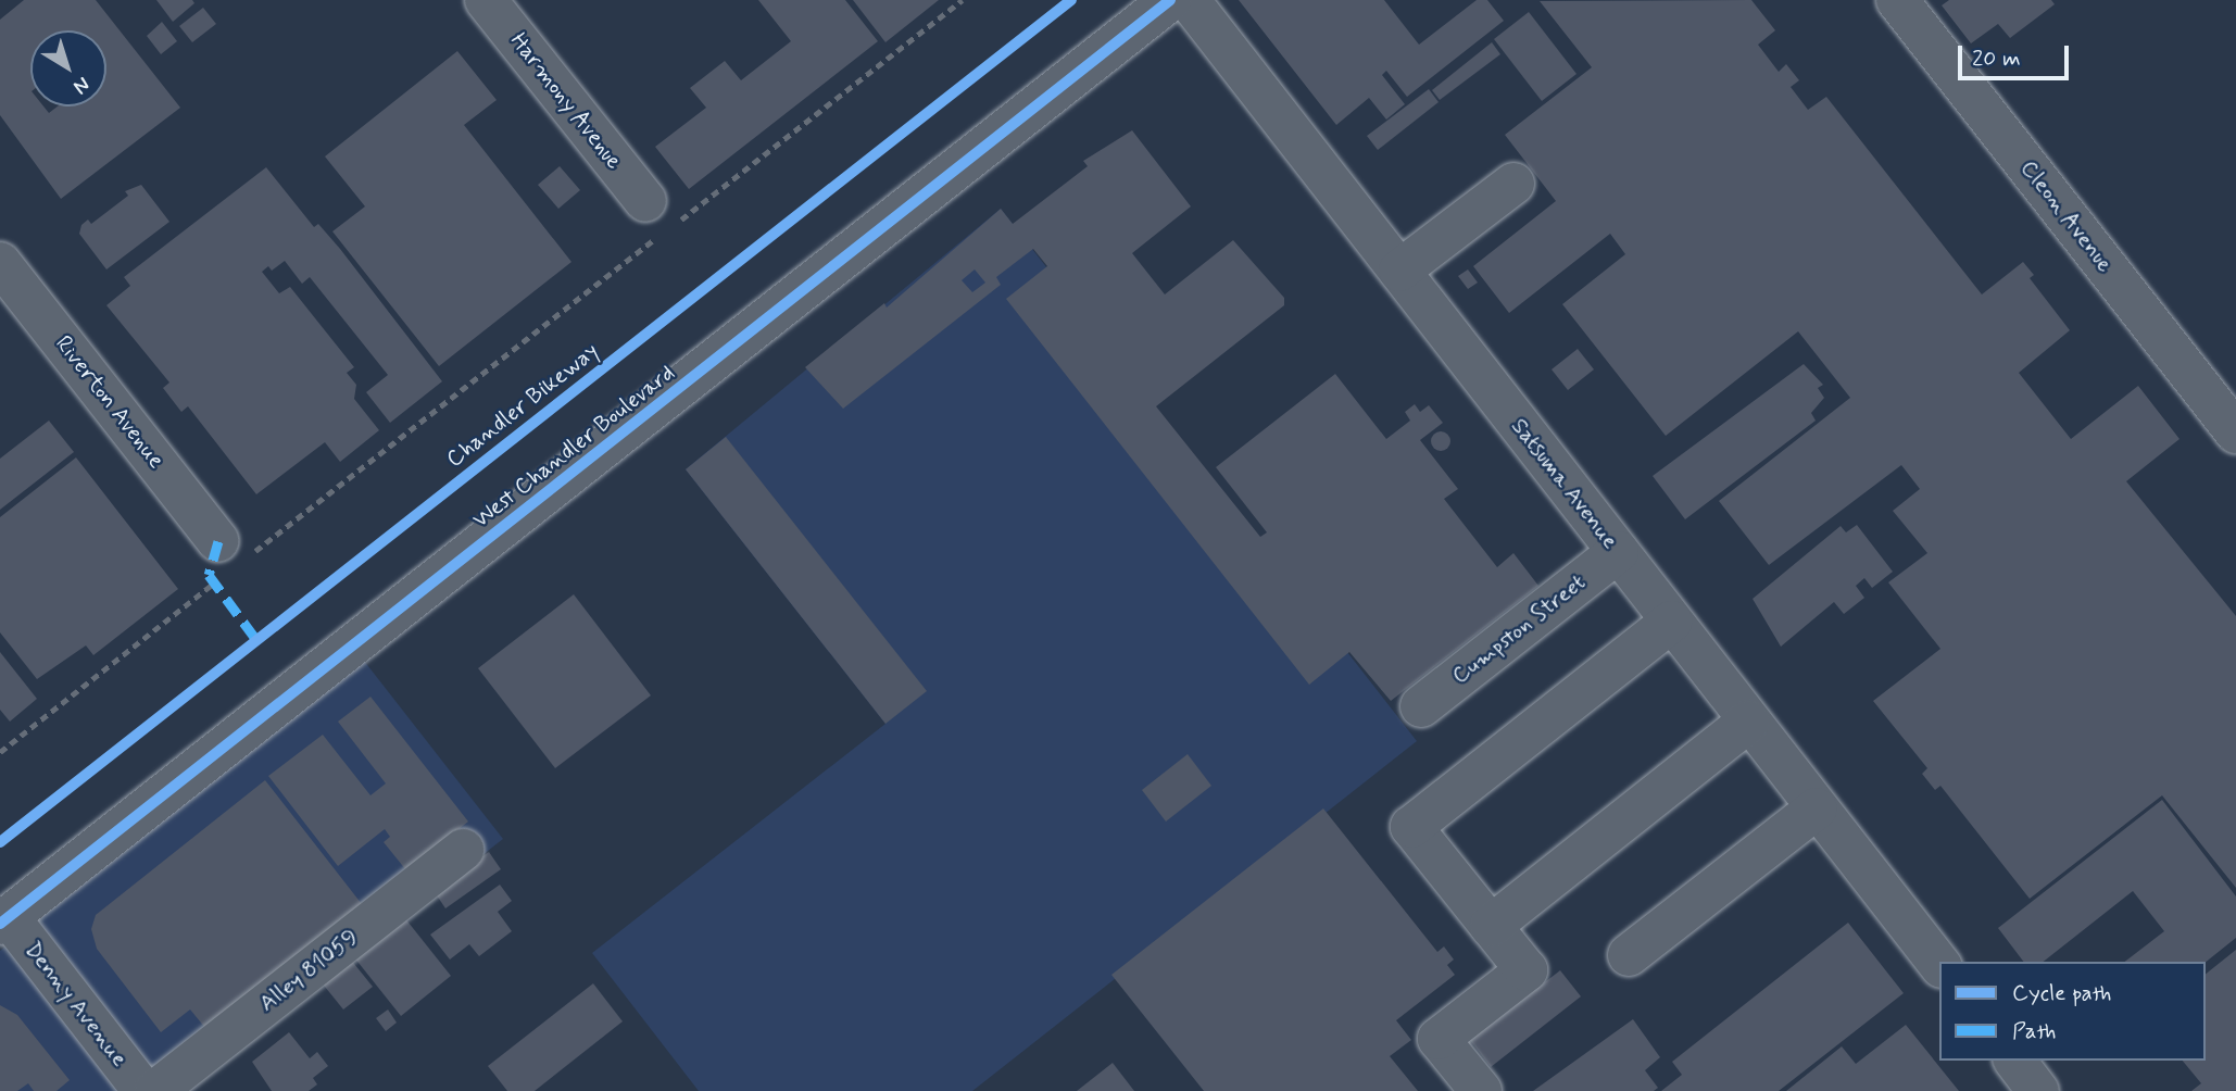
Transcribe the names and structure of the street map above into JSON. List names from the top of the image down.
{
  "streets": {
    "street": [
      "Harmony Avenue",
      "Cleon Avenue",
      "Riverton Avenue",
      "West Chandler Boulevard",
      "Satsuma Avenue",
      "Cumpston Street",
      "Alley 81059",
      "Denny Avenue"
    ],
    "cycle path": ["Chandler Bikeway"]
  },
  "crossings": [
    ["West Chandler Boulevard", "Denny Avenue"],
    ["Satsuma Avenue", "Cumpston Street"]
  ],
  "legend": ["Cycle path", "Path"],
  "scale_bar": "20 m",
  "north": "bottom right"
}
